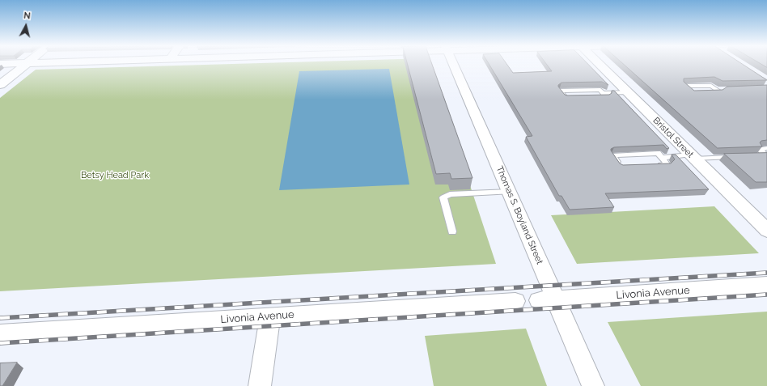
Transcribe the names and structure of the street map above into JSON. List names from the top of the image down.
{
  "streets": {
    "street": ["Bristol Street", "Thomas S. Boyland Street", "Livonia Avenue"]
  },
  "crossings": [
    ["Thomas S. Boyland Street", "Livonia Avenue"]
  ],
  "parks": ["Betsy Head Park"],
  "north": "top"
}
